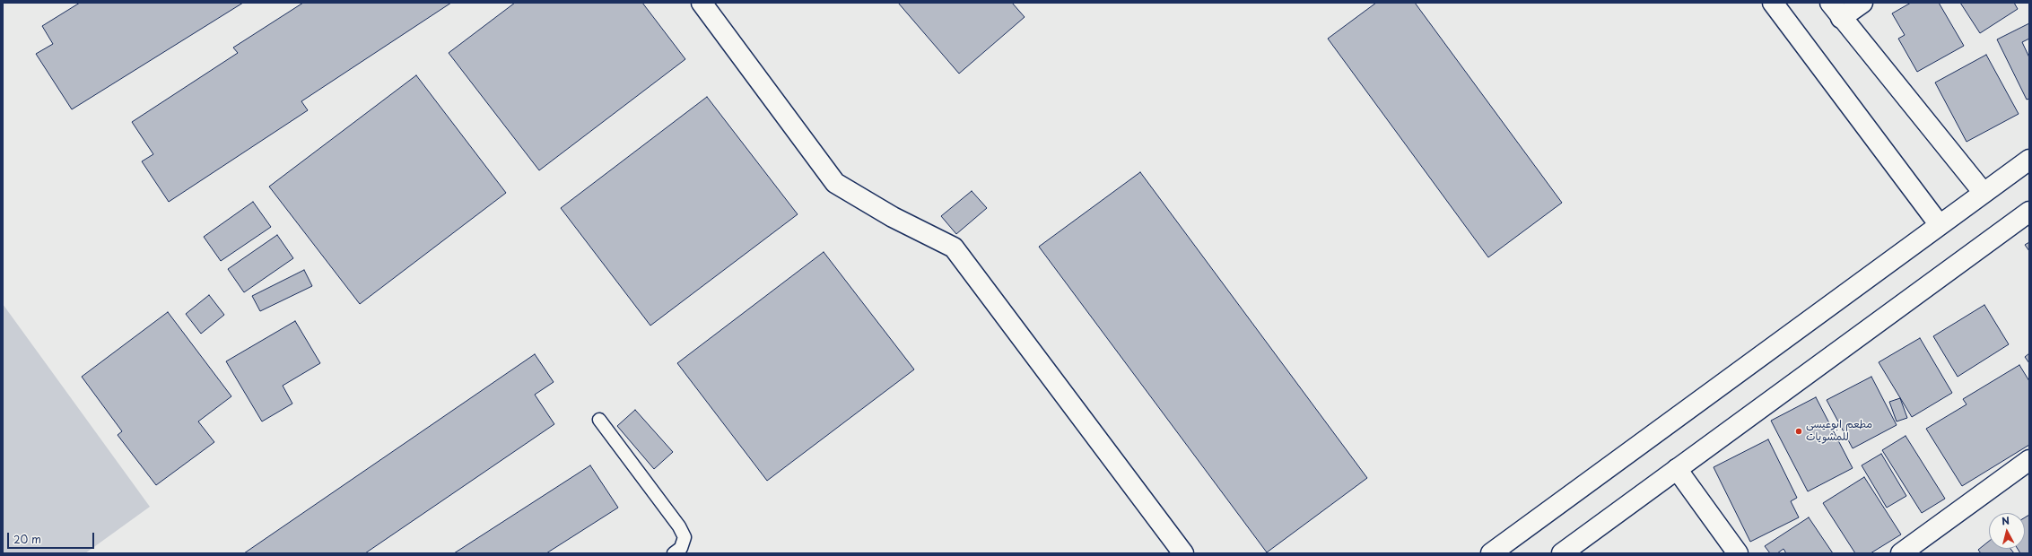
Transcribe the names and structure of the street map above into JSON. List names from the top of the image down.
{
  "places": ["مطعم ابوعيسى للمشويات"],
  "scale_bar": "20 m",
  "north": "top"
}
